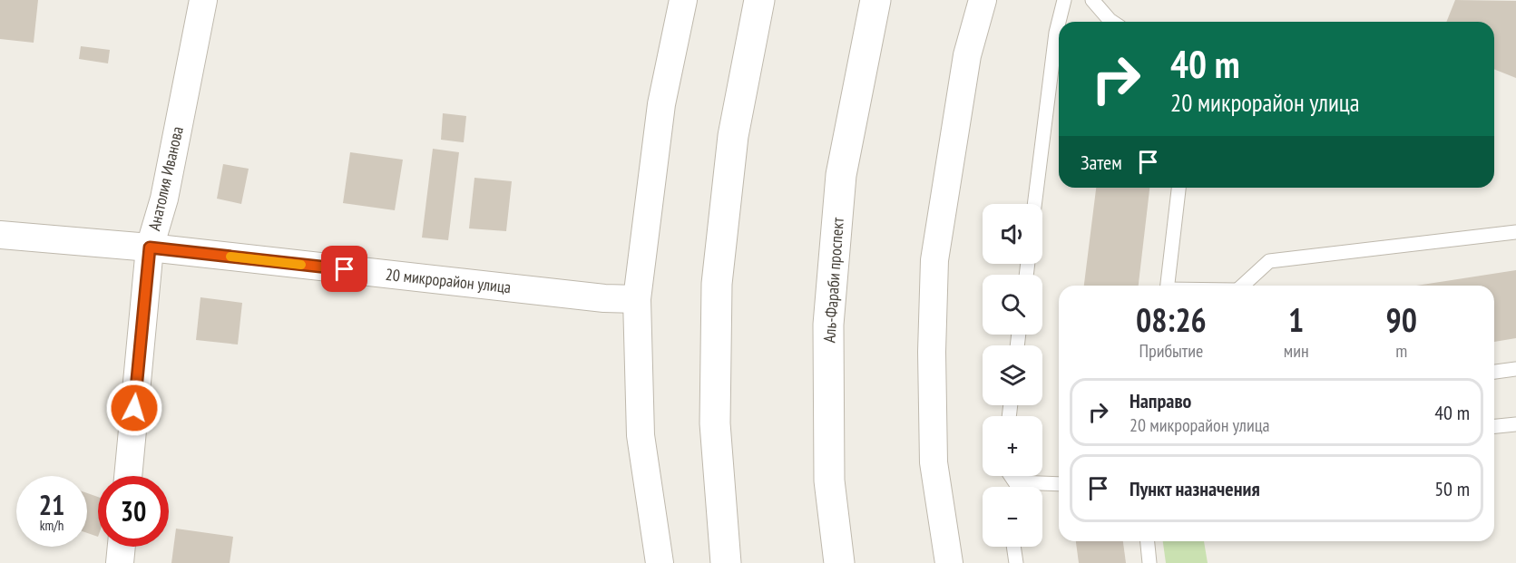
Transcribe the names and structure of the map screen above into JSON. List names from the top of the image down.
{
  "streets": {
    "street": ["Анатолия Иванова", "Аль-Фараби проспект", "20 микрорайон улица"]
  },
  "crossings": [
    ["Анатолия Иванова", "20 микрорайон улица"]
  ],
  "page": {
    "turn": ["40 m", "20 микрорайон улица"],
    "then": "Затем",
    "map_buttons": ["+", "−"],
    "eta": [
      "08:26",
      "Прибытие",
      "1",
      "мин",
      "90",
      "m"
    ],
    "list": [
      {
        "name": "Направо",
        "note": "20 микрорайон улица",
        "value": "40 m"
      },
      {
        "name": "Пункт назначения",
        "value": "50 m"
      }
    ],
    "speed": "21 km/h",
    "limit": "30"
  }
}
